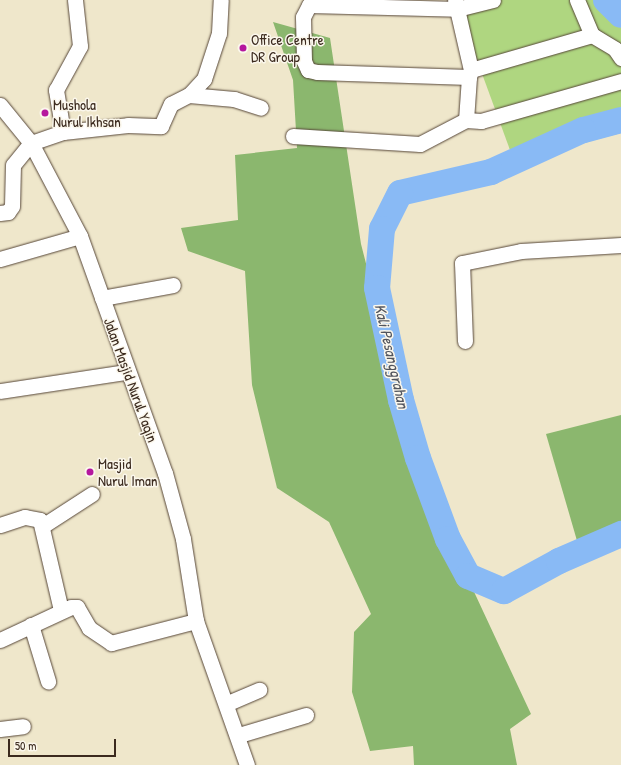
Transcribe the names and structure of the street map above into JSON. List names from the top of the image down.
{
  "streets": {
    "street": ["Jalan Masjid Nurul Yaqin"]
  },
  "water": ["Kali Pesanggrahan"],
  "places": ["Office Centre DR Group", "Mushola Nurul Ikhsan", "Masjid Nurul Iman"],
  "scale_bar": "50 m"
}
